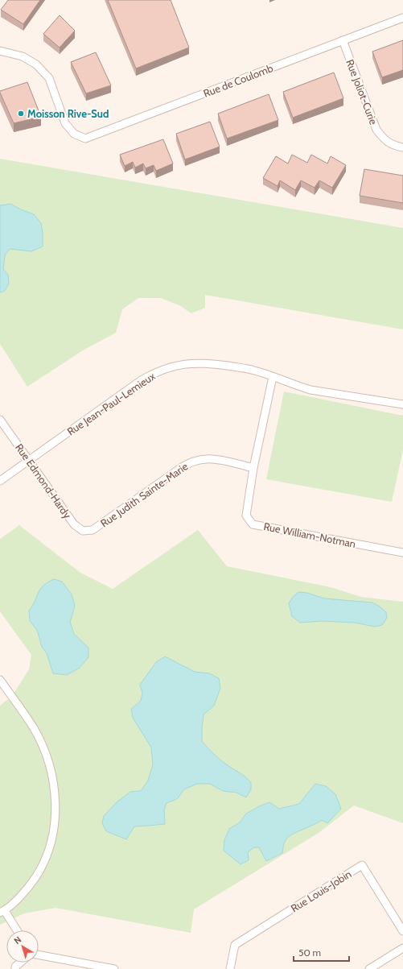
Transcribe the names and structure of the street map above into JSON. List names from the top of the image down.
{
  "streets": {
    "street": [
      "Rue de Coulomb",
      "Rue Joliot-Curie",
      "Rue Jean-Paul-Lemieux",
      "Rue Edmond-Hardy",
      "Rue Judith Sainte-Marie",
      "Rue William-Notman",
      "Rue Louis-Jobin"
    ]
  },
  "crossings": [
    ["Rue de Coulomb", "Rue Joliot-Curie"],
    ["Rue Jean-Paul-Lemieux", "Rue Edmond-Hardy"],
    ["Rue Jean-Paul-Lemieux", "Rue William-Notman"],
    ["Rue Edmond-Hardy", "Rue Judith Sainte-Marie"],
    ["Rue Judith Sainte-Marie", "Rue William-Notman"]
  ],
  "places": ["Moisson Rive-Sud"],
  "scale_bar": "50 m",
  "north": "top left"
}
